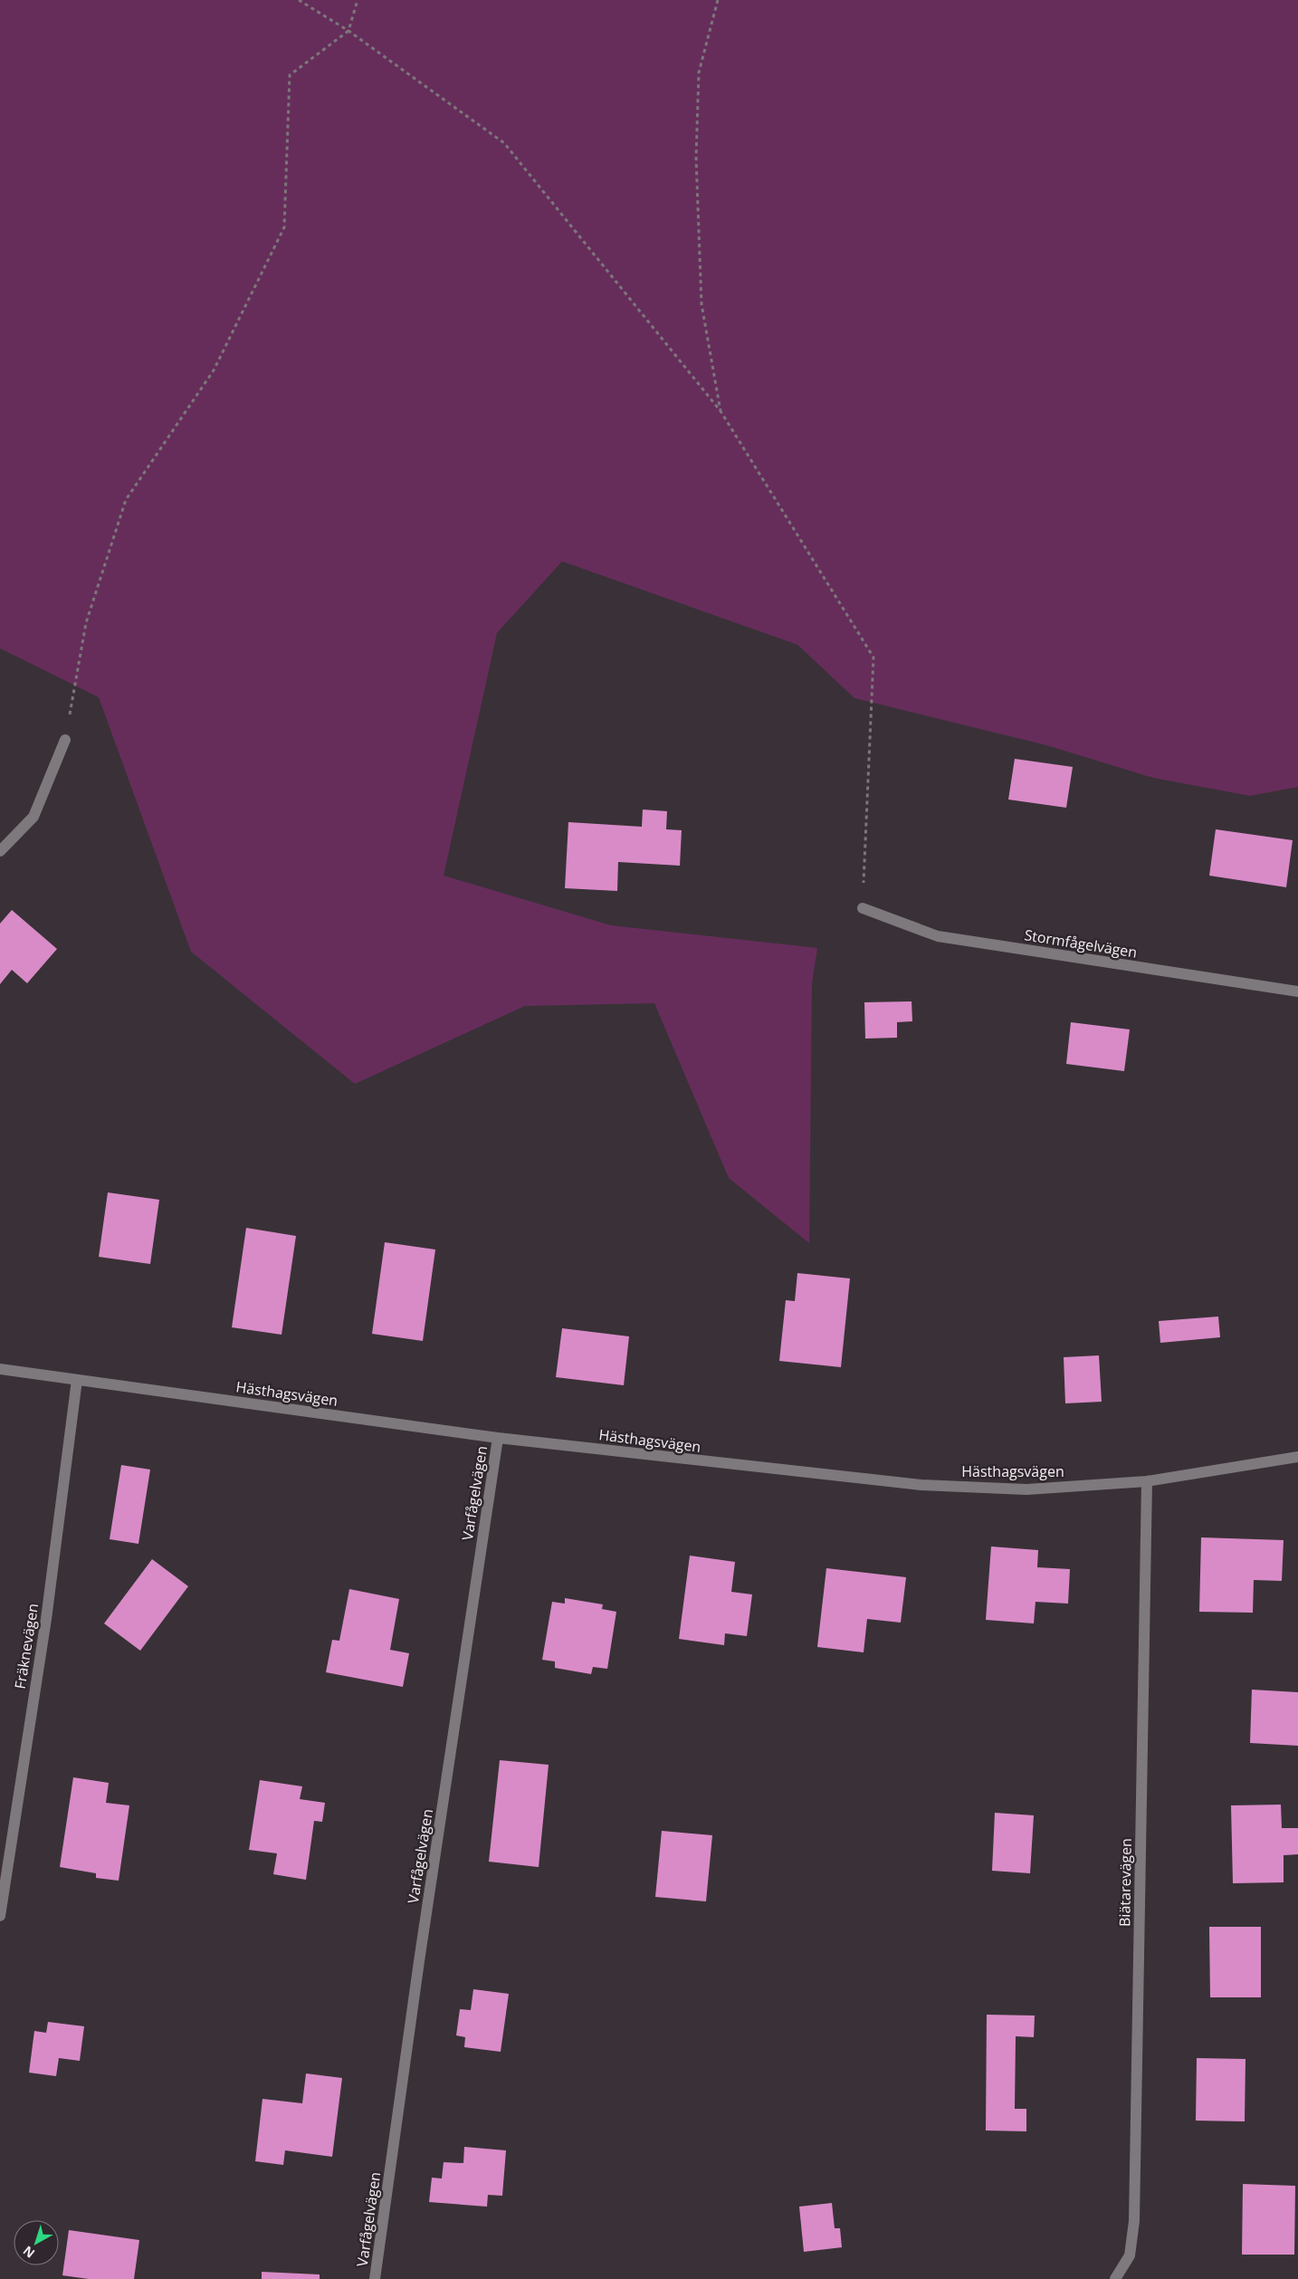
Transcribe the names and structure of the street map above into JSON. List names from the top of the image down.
{
  "streets": {
    "street": [
      "Stormfågelvägen",
      "Hästhagsvägen",
      "Varfågelvägen",
      "Fräknevägen",
      "Biätarevägen"
    ]
  },
  "crossings": [
    ["Hästhagsvägen", "Varfågelvägen"],
    ["Hästhagsvägen", "Fräknevägen"],
    ["Hästhagsvägen", "Biätarevägen"]
  ],
  "north": "bottom left"
}
